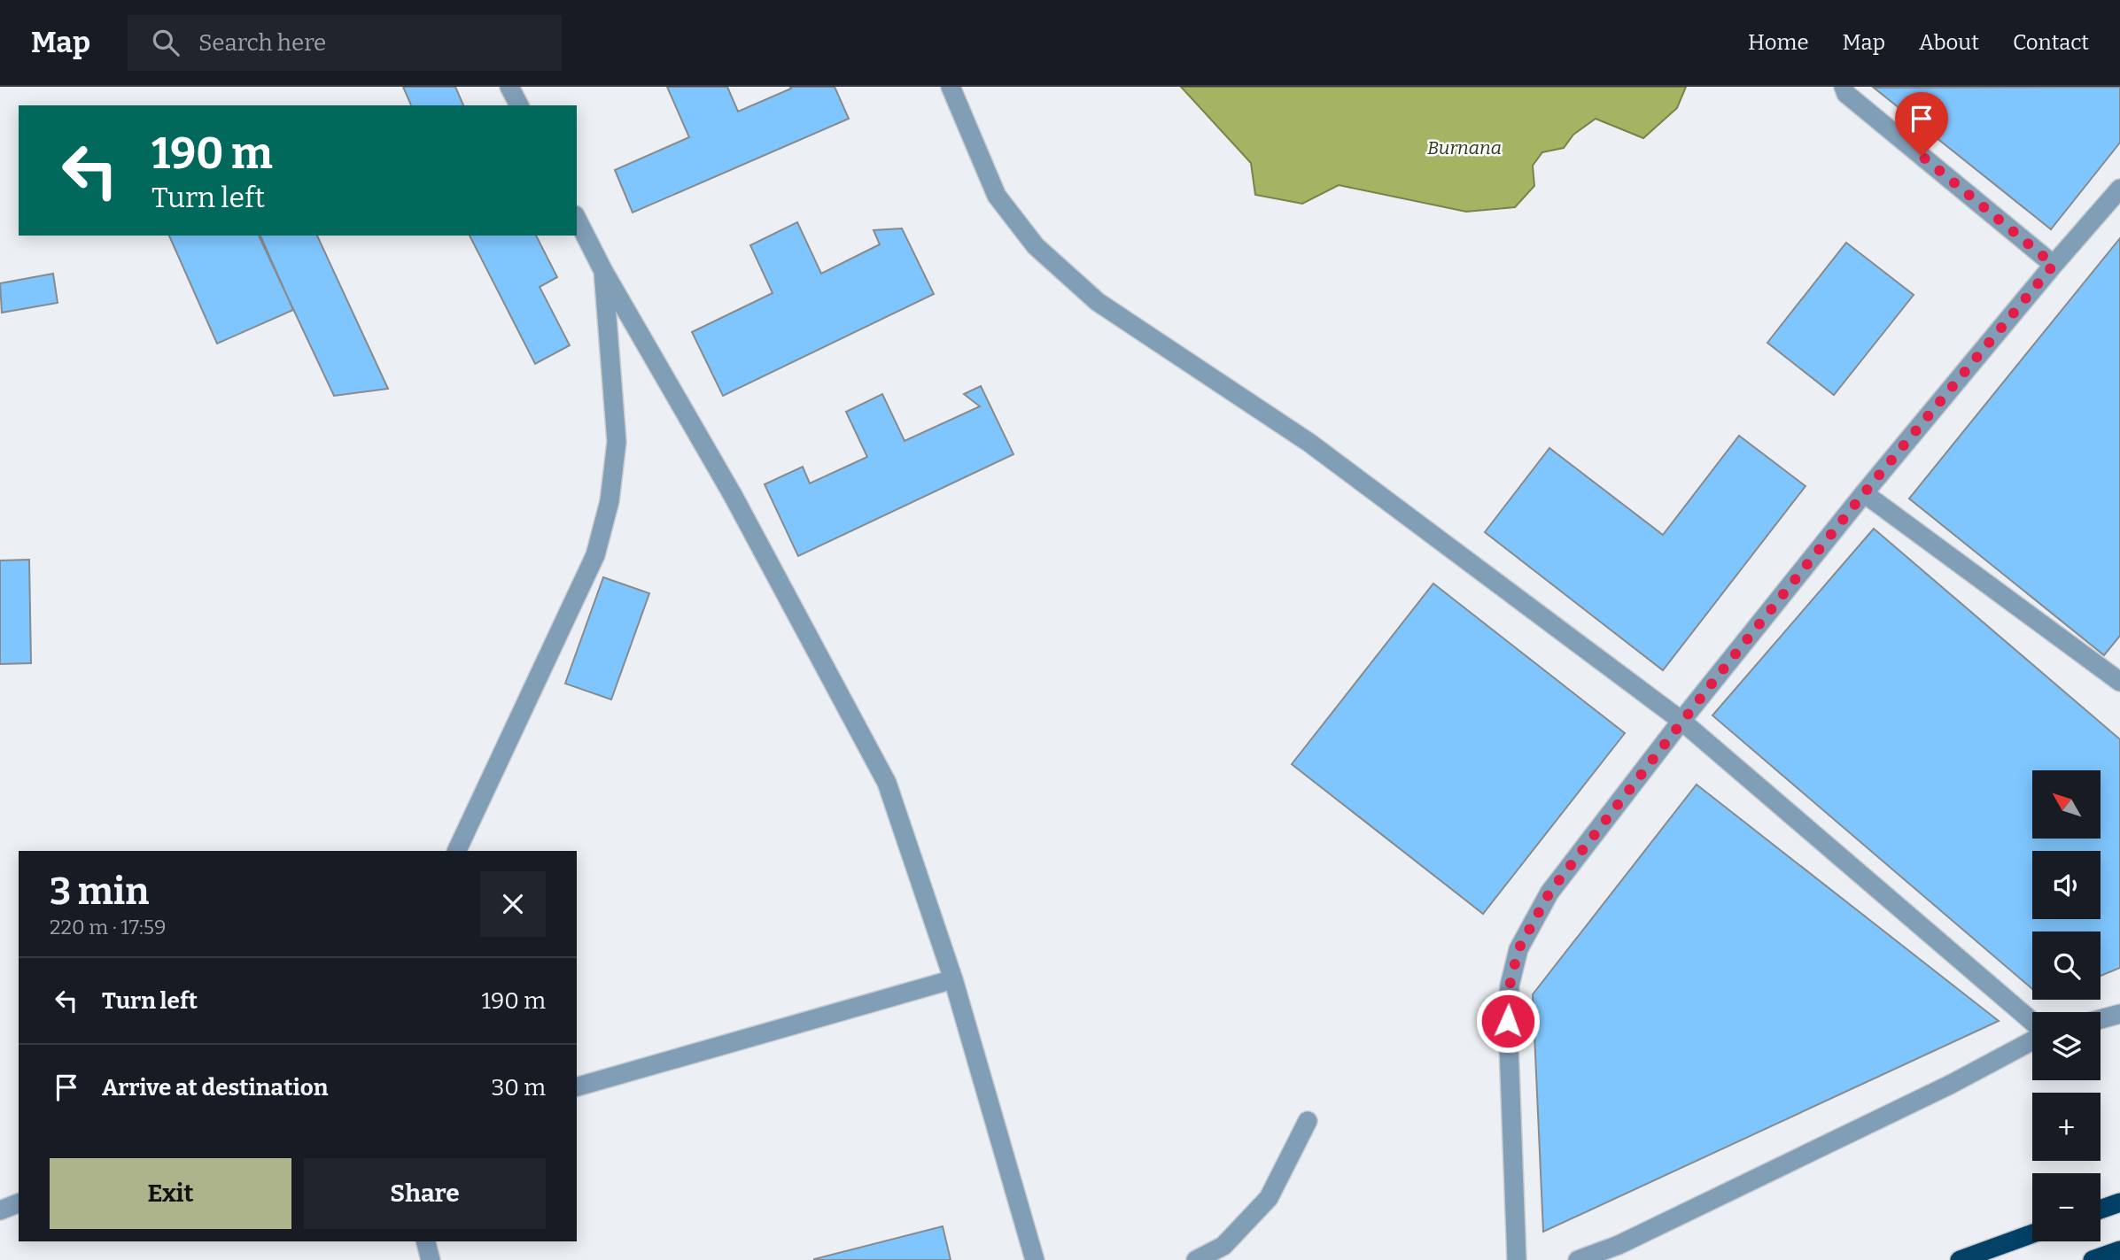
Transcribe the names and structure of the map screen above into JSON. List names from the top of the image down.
{
  "water": ["Burnana"],
  "north": "top left",
  "page": {
    "header": "Map",
    "search": "Search here",
    "nav": [
      "Home",
      "Map",
      "About",
      "Contact"
    ],
    "turn": ["190 m", "Turn left"],
    "map_buttons": ["+", "−"],
    "heading": ["3 min", "220 m · 17:59"],
    "list": [
      {
        "name": "Turn left",
        "value": "190 m"
      },
      {
        "name": "Arrive at destination",
        "value": "30 m"
      }
    ],
    "buttons": ["Exit", "Share"]
  }
}
